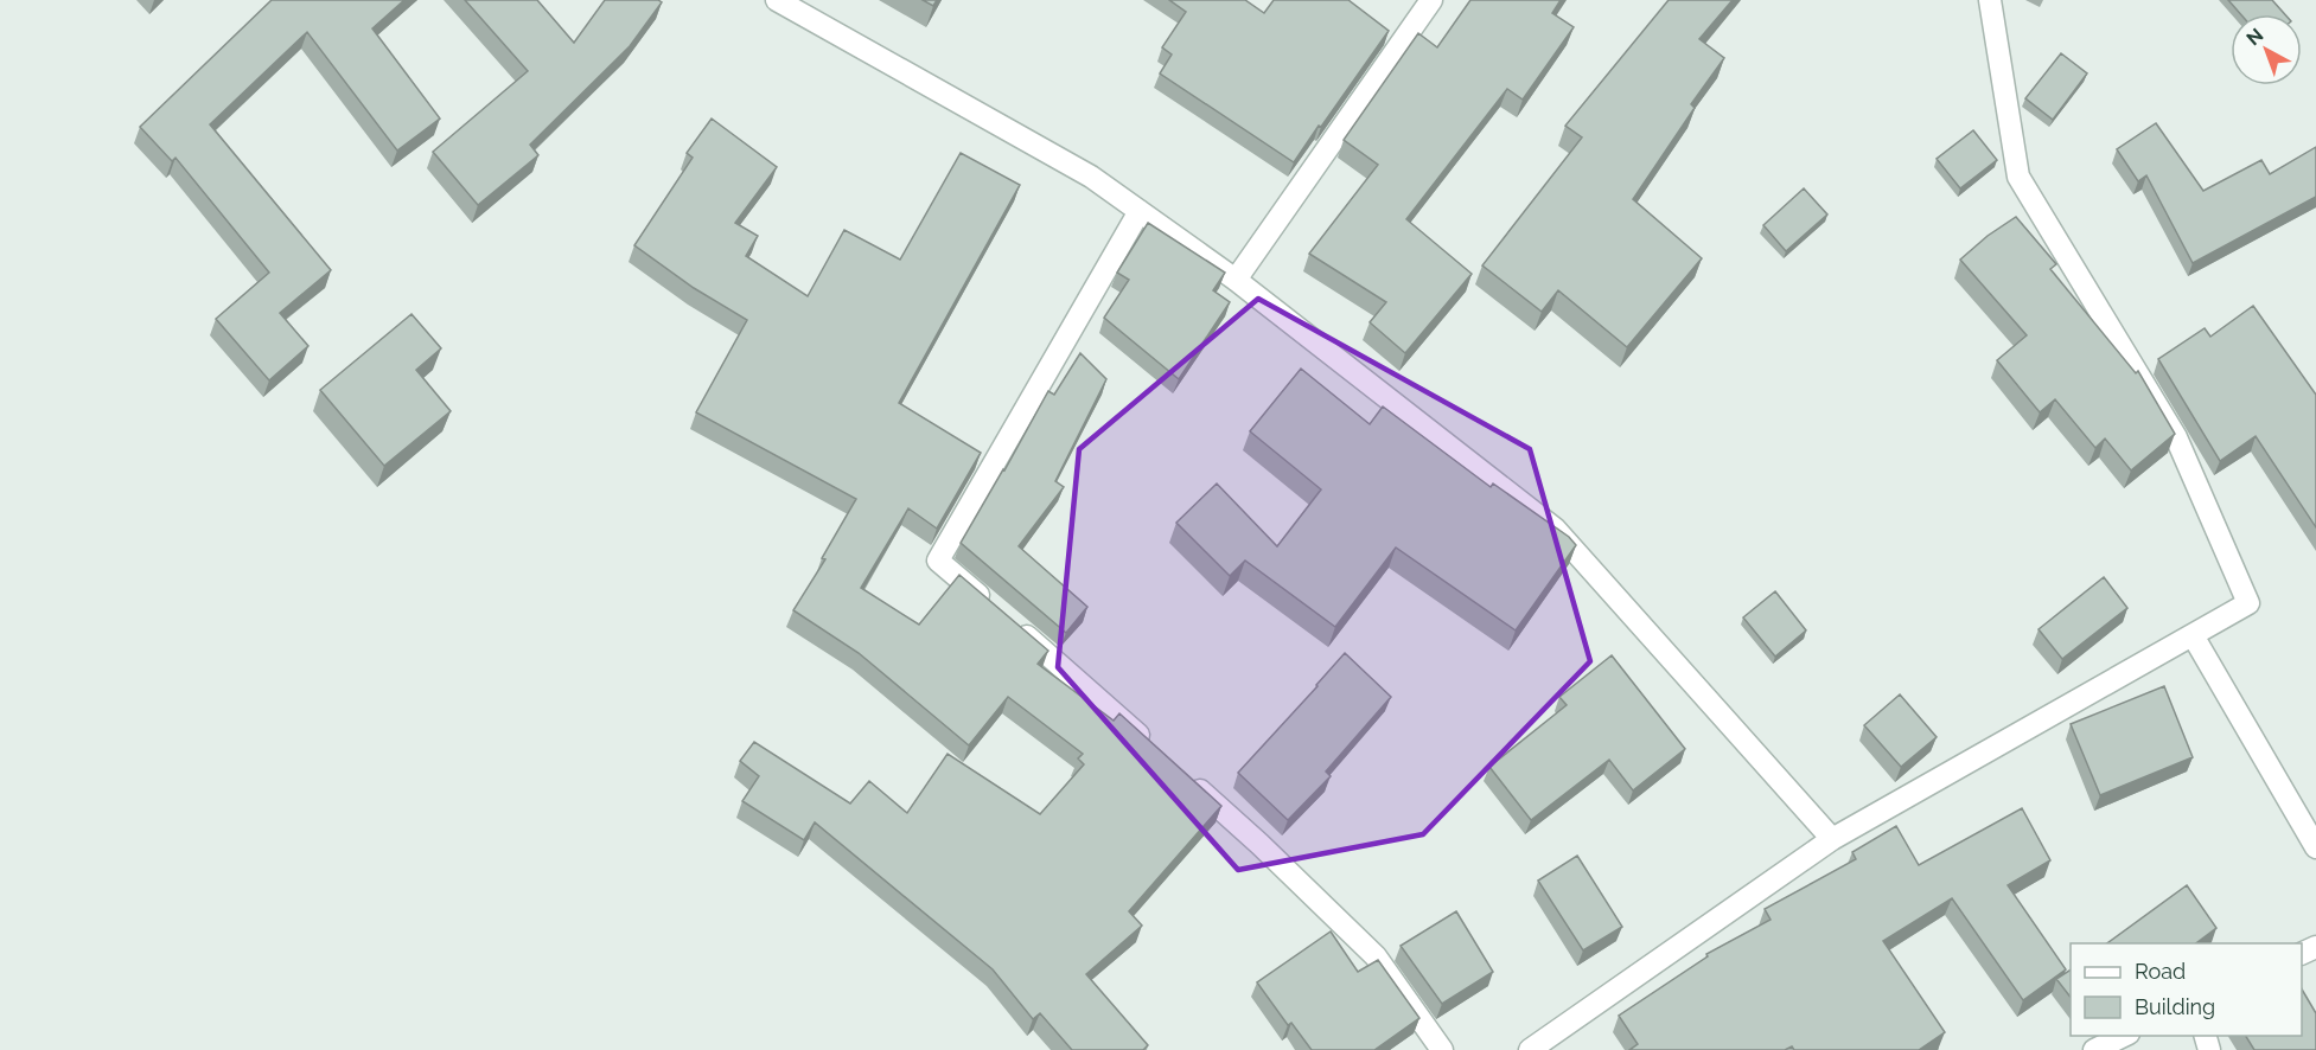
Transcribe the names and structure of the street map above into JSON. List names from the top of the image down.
{
  "legend": ["Road", "Building"],
  "north": "top left"
}
